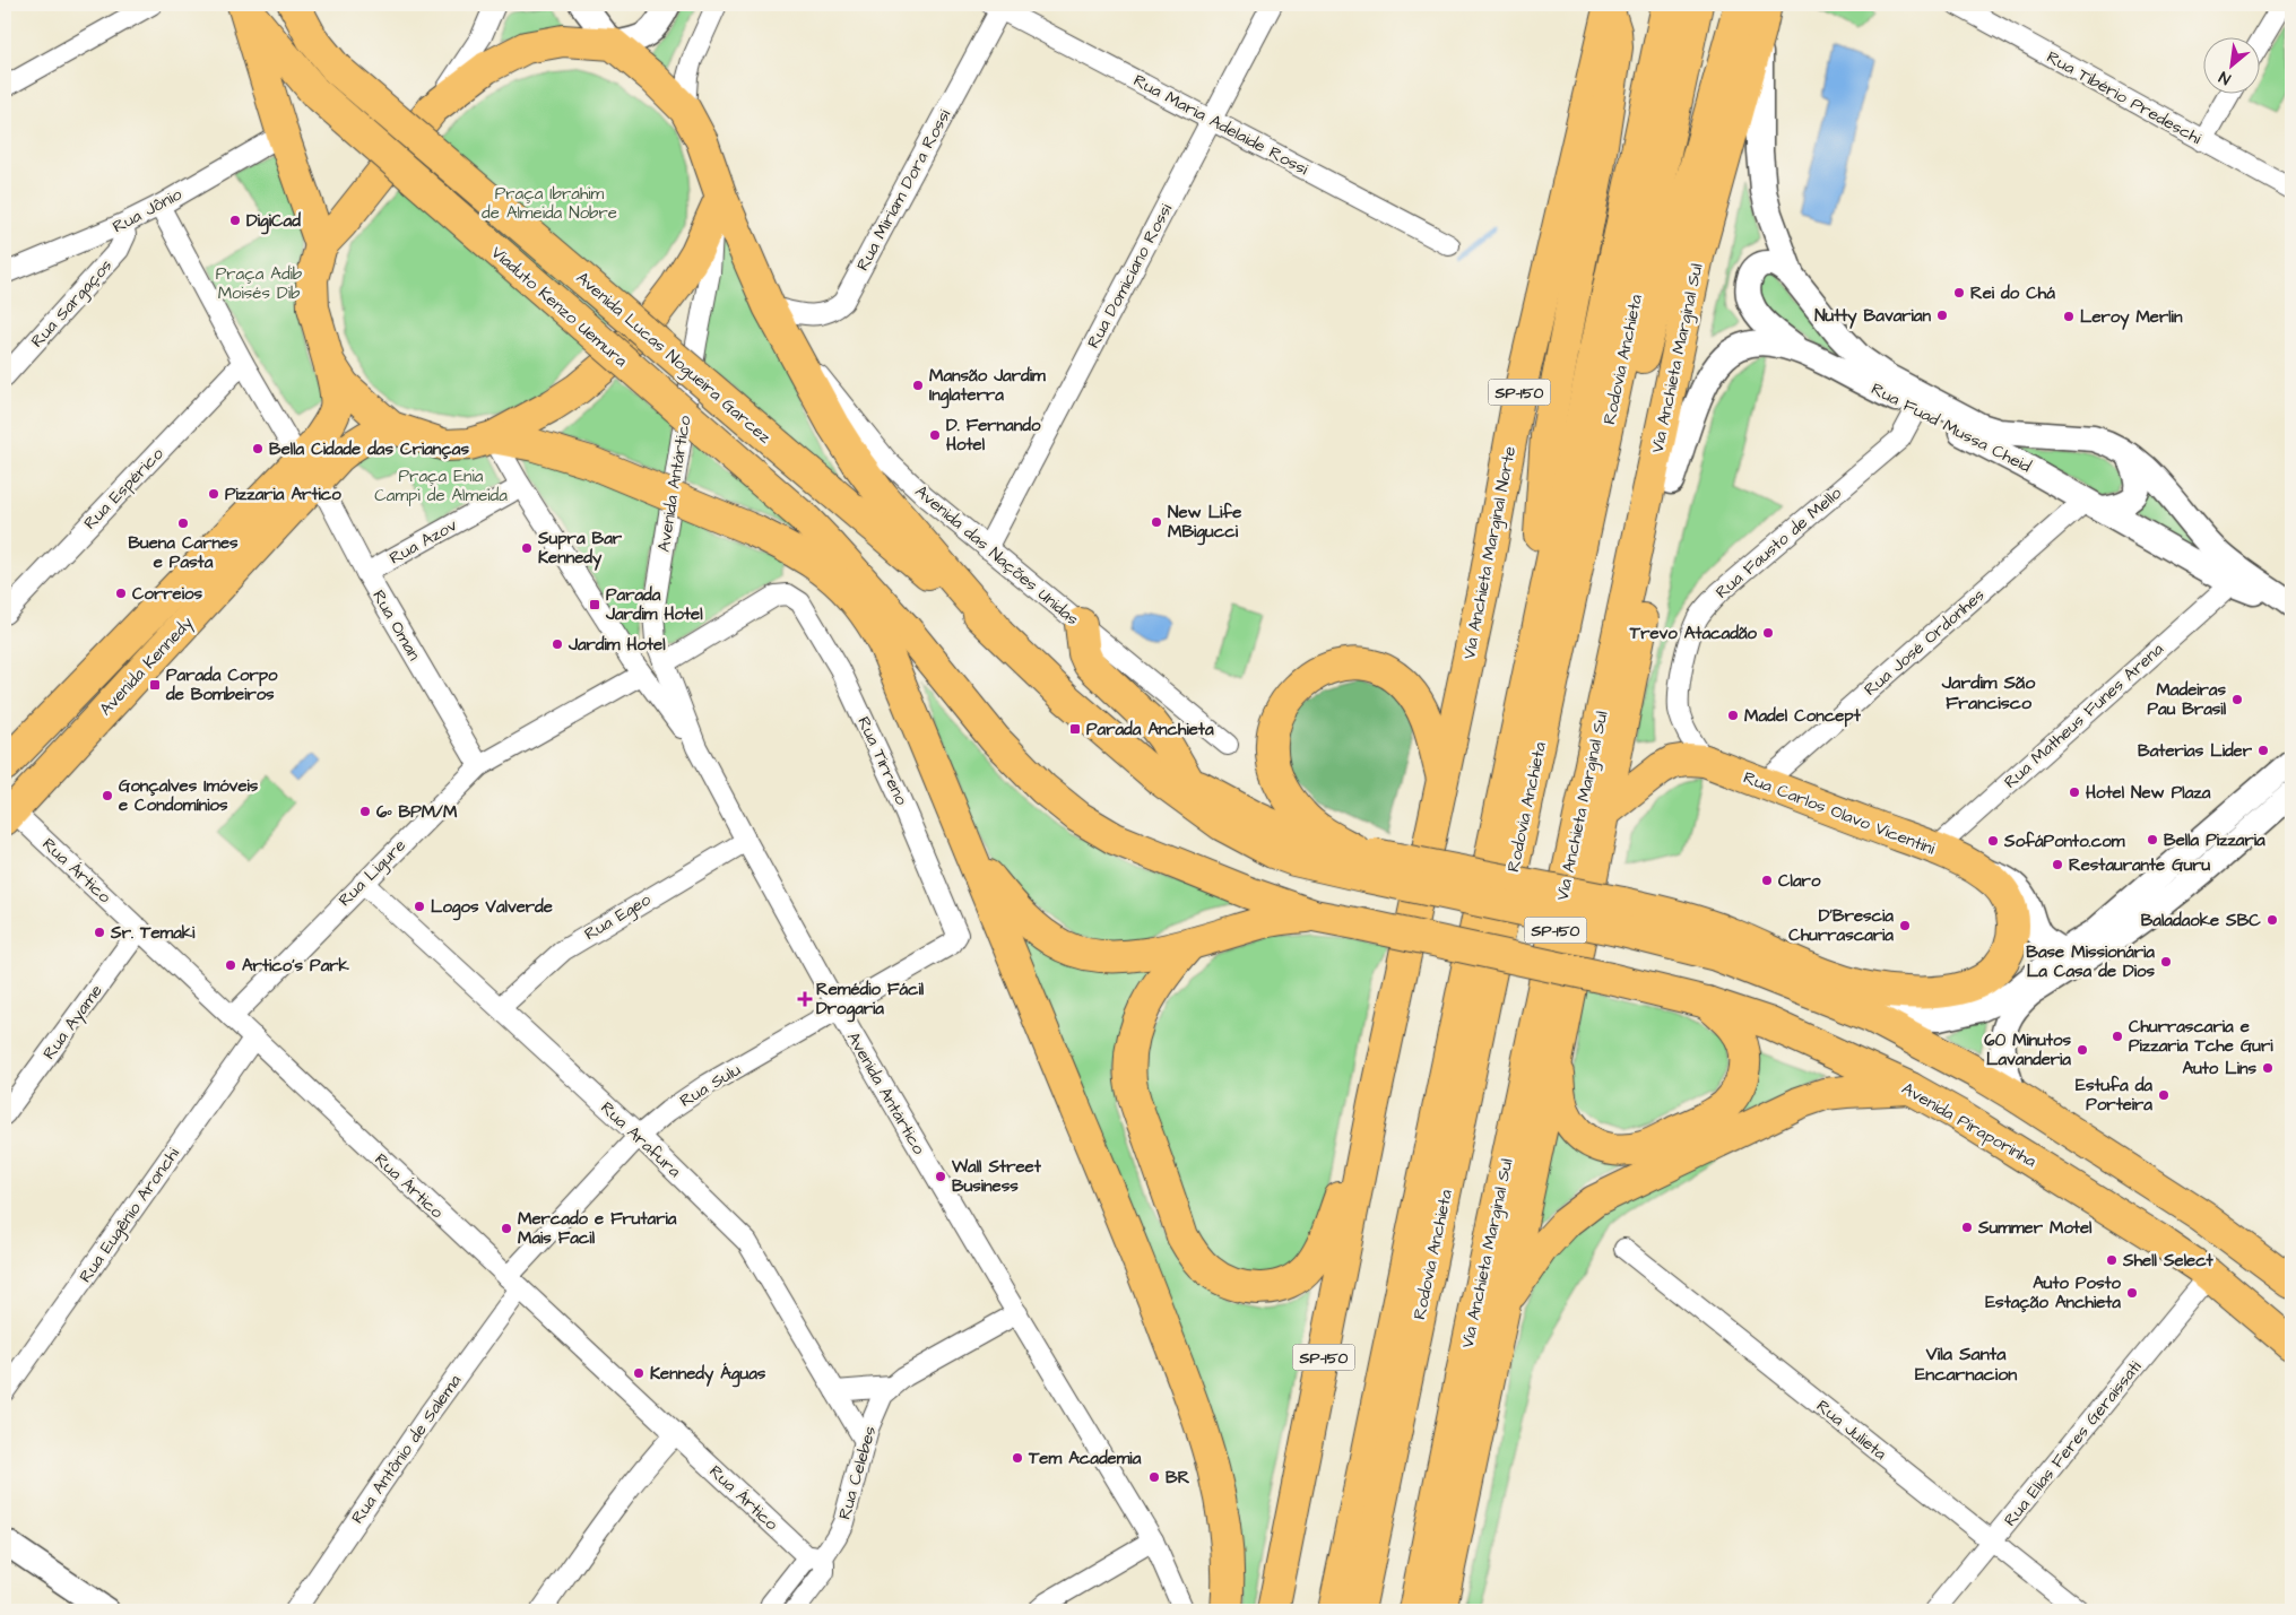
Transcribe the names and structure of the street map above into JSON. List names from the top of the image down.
{
  "streets": {
    "main road": [
      "Viaduto Kenzo Uemura",
      "Avenida Lucas Nogueira Garcez",
      "Via Anchieta Marginal Sul",
      "Rodovia Anchieta",
      "SP-150",
      "Via Anchieta Marginal Norte",
      "Avenida das Nações Unidas",
      "Avenida Kennedy",
      "Rua Carlos Olavo Vicentini",
      "Avenida Piraporinha"
    ],
    "street": [
      "Rua Tibério Predeschi",
      "Rua Maria Adelaide Rossi",
      "Rua Miriam Dora Rossi",
      "Rua Jônio",
      "Rua Domiciano Rossi",
      "Rua Sargaços",
      "Rua Fuad Mussa Cheid",
      "Avenida Antártico",
      "Rua Espérico",
      "Rua Azov",
      "Rua Fausto de Mello",
      "Rua Oman",
      "Rua José Ordonhes",
      "Rua Matheus Funes Arena",
      "Rua Tirreno",
      "Rua Ártico",
      "Rua Ligure",
      "Rua Egeo",
      "Rua Ayame",
      "Rua Sulu",
      "Rua Arafura",
      "Rua Eugênio Aronchi",
      "Rua Julieta",
      "Rua Elias Feres Geraissati",
      "Rua Antônio de Salema",
      "Rua Celebes"
    ]
  },
  "crossings": [
    ["Rua Maria Adelaide Rossi", "Rua Miriam Dora Rossi"],
    ["Rua Maria Adelaide Rossi", "Rua Domiciano Rossi"],
    ["Rua Miriam Dora Rossi", "Avenida das Nações Unidas"],
    ["Rua Jônio", "Rua Sargaços"],
    ["Rua Jônio", "Rua Oman"],
    ["Rua Domiciano Rossi", "Avenida das Nações Unidas"],
    ["Viaduto Kenzo Uemura", "Avenida Piraporinha"],
    ["Avenida Lucas Nogueira Garcez", "Avenida das Nações Unidas"],
    ["Via Anchieta Marginal Sul", "Rua Fuad Mussa Cheid"],
    ["SP-150", "Via Anchieta Marginal Norte"],
    ["Rua Fuad Mussa Cheid", "Rua Fausto de Mello"],
    ["Rua Fuad Mussa Cheid", "Rua José Ordonhes"],
    ["Rua Fuad Mussa Cheid", "Rua Matheus Funes Arena"],
    ["Avenida Antártico", "Avenida das Nações Unidas"],
    ["Avenida Antártico", "Rua Tirreno"],
    ["Avenida Antártico", "Rua Ligure"],
    ["Avenida Antártico", "Rua Egeo"],
    ["Avenida Antártico", "Rua Sulu"],
    ["Avenida Antártico", "Rua Celebes"],
    ["Rua Espérico", "Rua Oman"],
    ["Rua Azov", "Rua Oman"],
    ["Rua Fausto de Mello", "Rua Carlos Olavo Vicentini"],
    ["Rua Oman", "Avenida Kennedy"],
    ["Rua Oman", "Rua Ligure"],
    ["Rua José Ordonhes", "Rua Carlos Olavo Vicentini"],
    ["Avenida Kennedy", "Rua Ártico"],
    ["Rua Matheus Funes Arena", "Rua Carlos Olavo Vicentini"],
    ["Rua Tirreno", "Rua Sulu"],
    ["Rua Ártico", "Rua Ligure"],
    ["Rua Ártico", "Rua Ayame"],
    ["Rua Ártico", "Rua Sulu"],
    ["Rua Ártico", "Rua Eugênio Aronchi"],
    ["Rua Ártico", "Rua Antônio de Salema"],
    ["Rua Ártico", "Rua Celebes"],
    ["Rua Ligure", "Rua Arafura"],
    ["Rua Egeo", "Rua Arafura"],
    ["Rua Sulu", "Rua Arafura"],
    ["Rua Sulu", "Rua Antônio de Salema"],
    ["Avenida Piraporinha", "Rua Elias Feres Geraissati"],
    ["Rua Arafura", "Rua Celebes"],
    ["Rua Julieta", "Rua Elias Feres Geraissati"]
  ],
  "districts": ["Jardim São Francisco", "Vila Santa Encarnacion"],
  "parks": ["Praça Ibrahim de Almeida Nobre", "Praça Adib Moisés Dib", "Praça Enia Campi de Almeida"],
  "places": {
    "other": [
      "DigiCad",
      "Rei do Chá",
      "Nutty Bavarian",
      "Leroy Merlin",
      "Mansão Jardim Inglaterra",
      "D. Fernando Hotel",
      "Bella Cidade das Crianças",
      "Pizzaria Artico",
      "New Life MBigucci",
      "Buena Carnes e Pasta",
      "Supra Bar Kennedy",
      "Correios",
      "Trevo Atacadão",
      "Jardim Hotel",
      "Madeiras Pau Brasil",
      "Madel Concept",
      "Baterias Lider",
      "Hotel New Plaza",
      "Gonçalves Imóveis e Condomínios",
      "6º BPM/M",
      "Bella Pizzaria",
      "SofáPonto.com",
      "Restaurante Guru",
      "Claro",
      "Logos Valverde",
      "Baladaoke SBC",
      "D’Brescia Churrascaria",
      "Sr. Temaki",
      "Base Missionária La Casa de Dios",
      "Artico's Park",
      "Churrascaria e Pizzaria Tche Guri",
      "60 Minutos Lavanderia",
      "Auto Lins",
      "Estufa da Porteira",
      "Wall Street Business",
      "Summer Motel",
      "Mercado e Frutaria Mais Facil",
      "Shell Select",
      "Auto Posto Estação Anchieta",
      "Kennedy Águas",
      "Tem Academia",
      "BR"
    ],
    "transit": ["Parada Jardim Hotel", "Parada Corpo de Bombeiros", "Parada Anchieta"],
    "health": ["Remédio Fácil Drogaria"]
  },
  "north": "bottom left"
}
